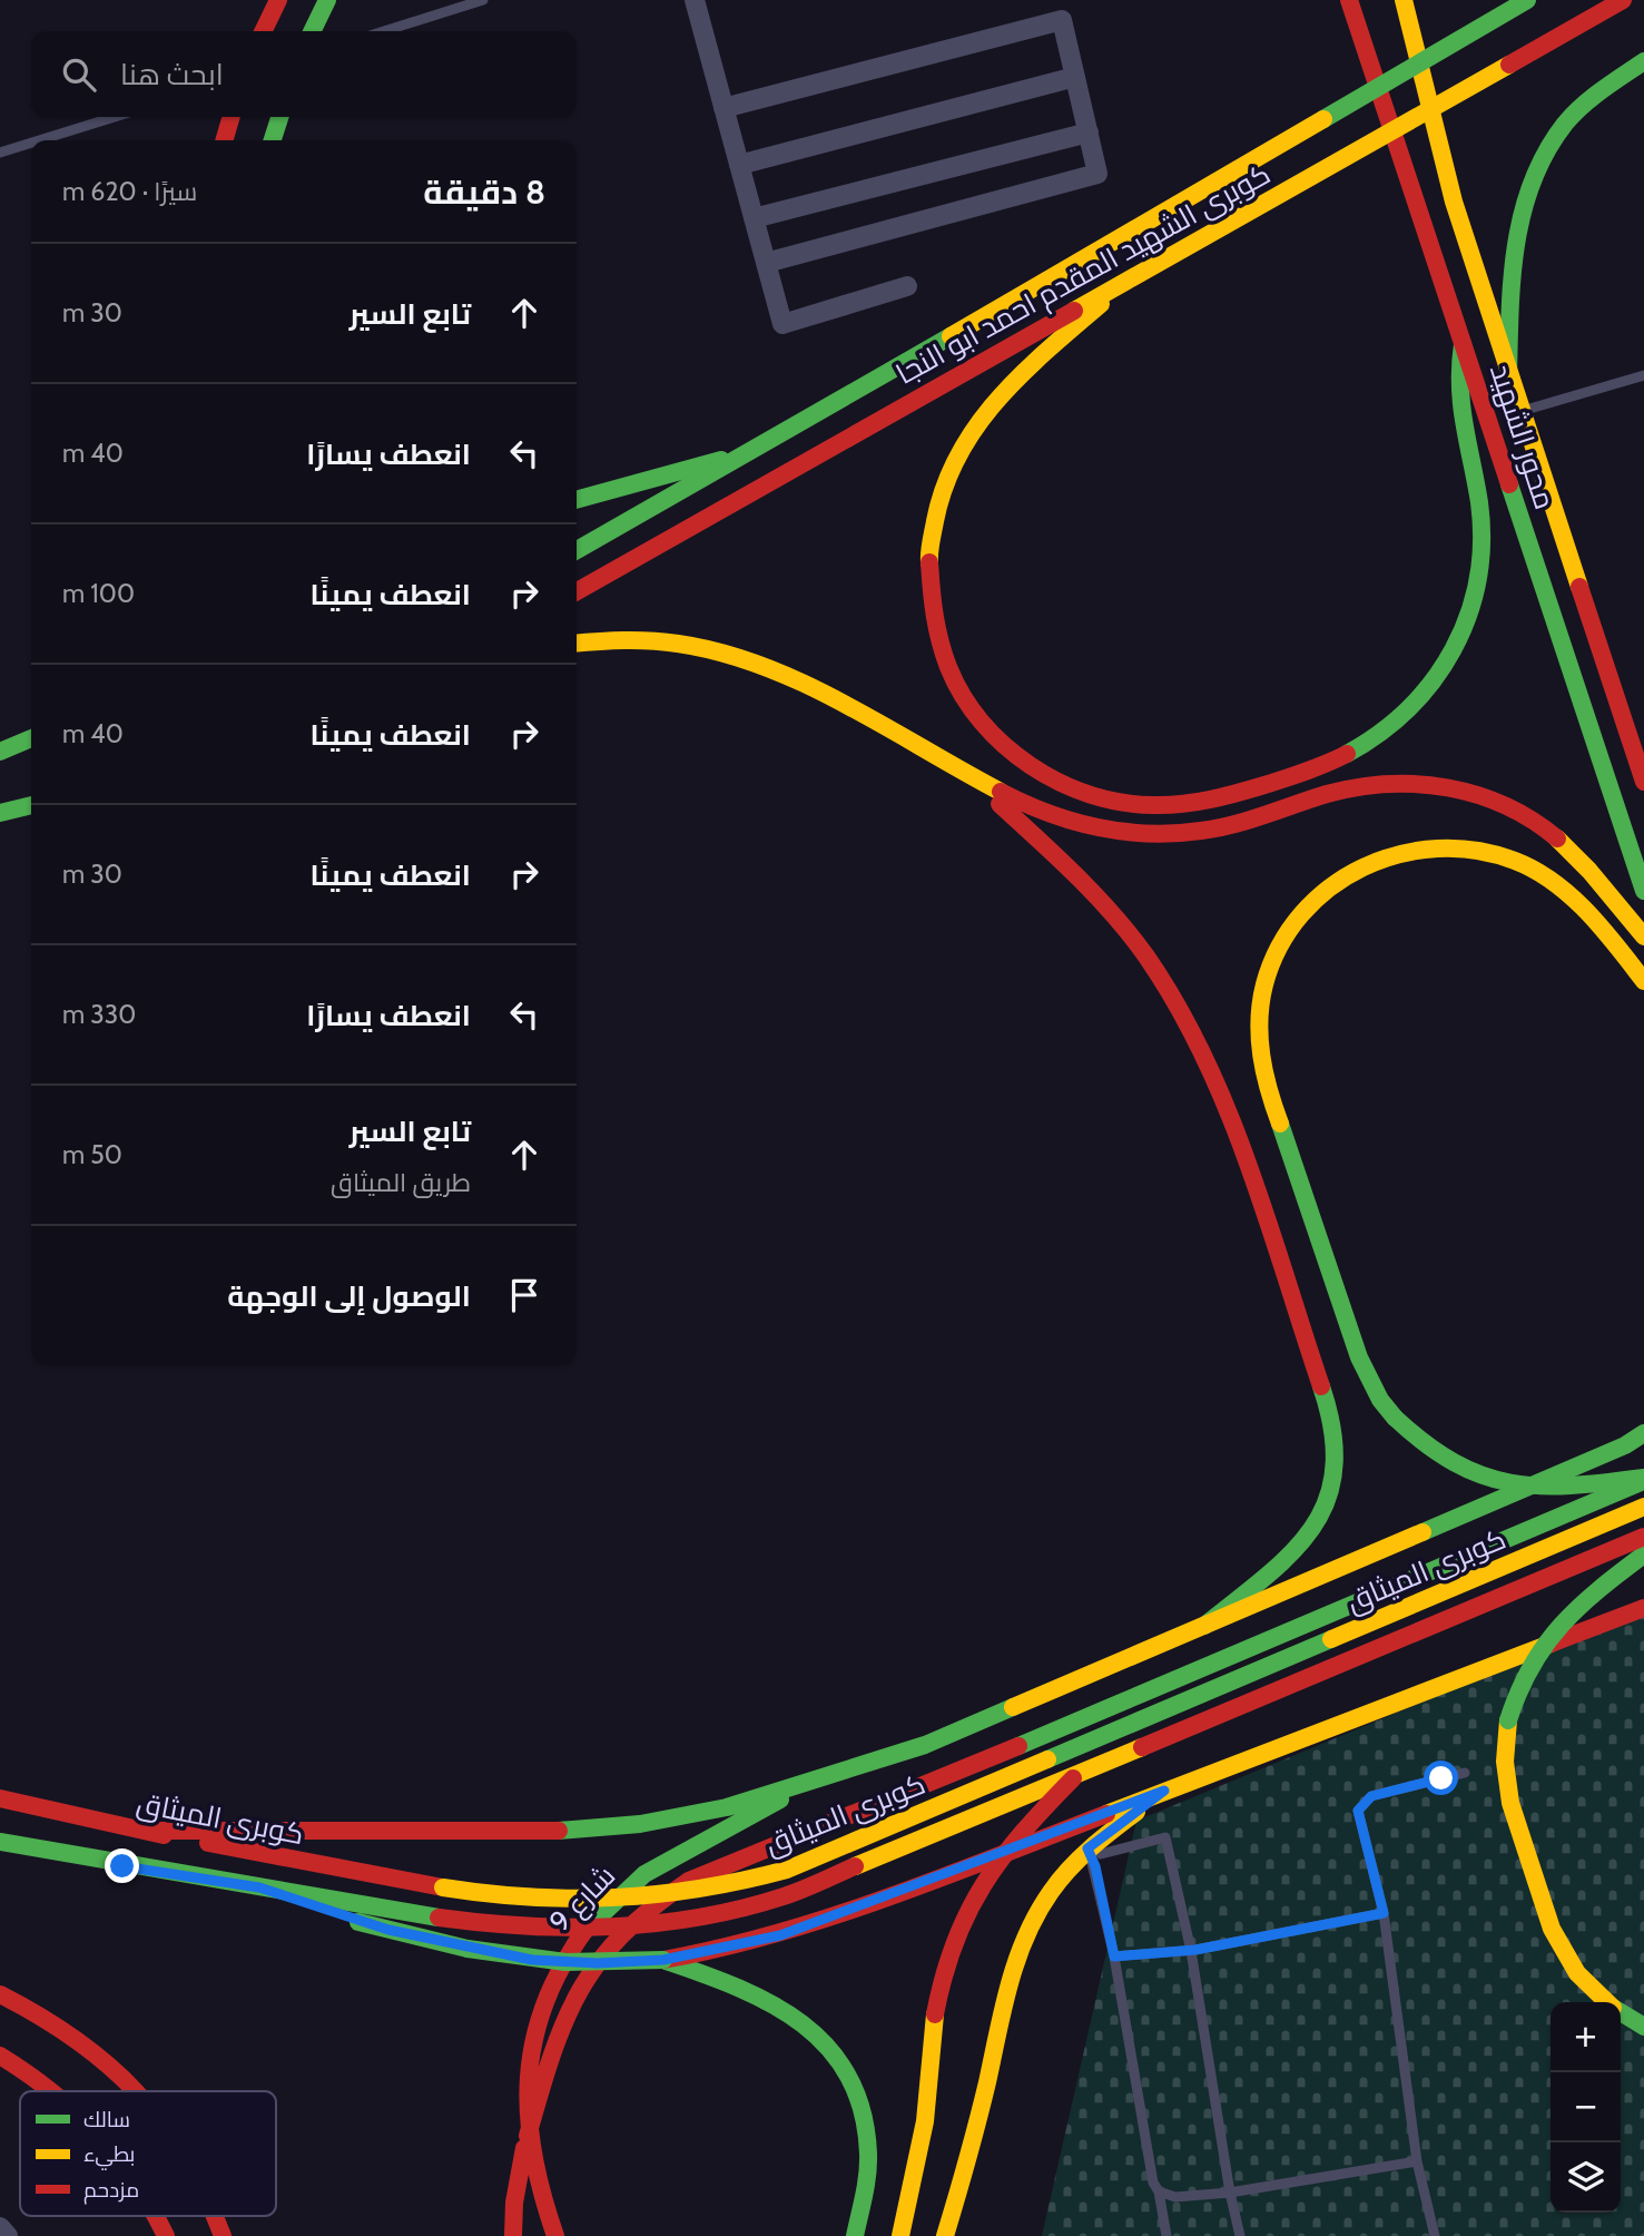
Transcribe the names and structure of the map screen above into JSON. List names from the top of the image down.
{
  "streets": {
    "main road": [
      "كوبرى الشهيد المقدم احمد ابو النجا",
      "محور الشهيد",
      "كوبرى الميثاق",
      "شارع 9"
    ]
  },
  "legend": ["سالك", "بطيء", "مزدحم"],
  "page": {
    "search": "ابحث هنا",
    "heading": ["8 دقيقة", "سيرًا · 620 m"],
    "list": [
      ["تابع السير", "30 m"],
      ["انعطف يسارًا", "40 m"],
      ["انعطف يمينًا", "100 m"],
      ["انعطف يمينًا", "40 m"],
      ["انعطف يمينًا", "30 m"],
      ["انعطف يسارًا", "330 m"],
      ["تابع السير", "طريق الميثاق", "50 m"],
      "الوصول إلى الوجهة"
    ],
    "map_buttons": ["+", "−"]
  }
}
